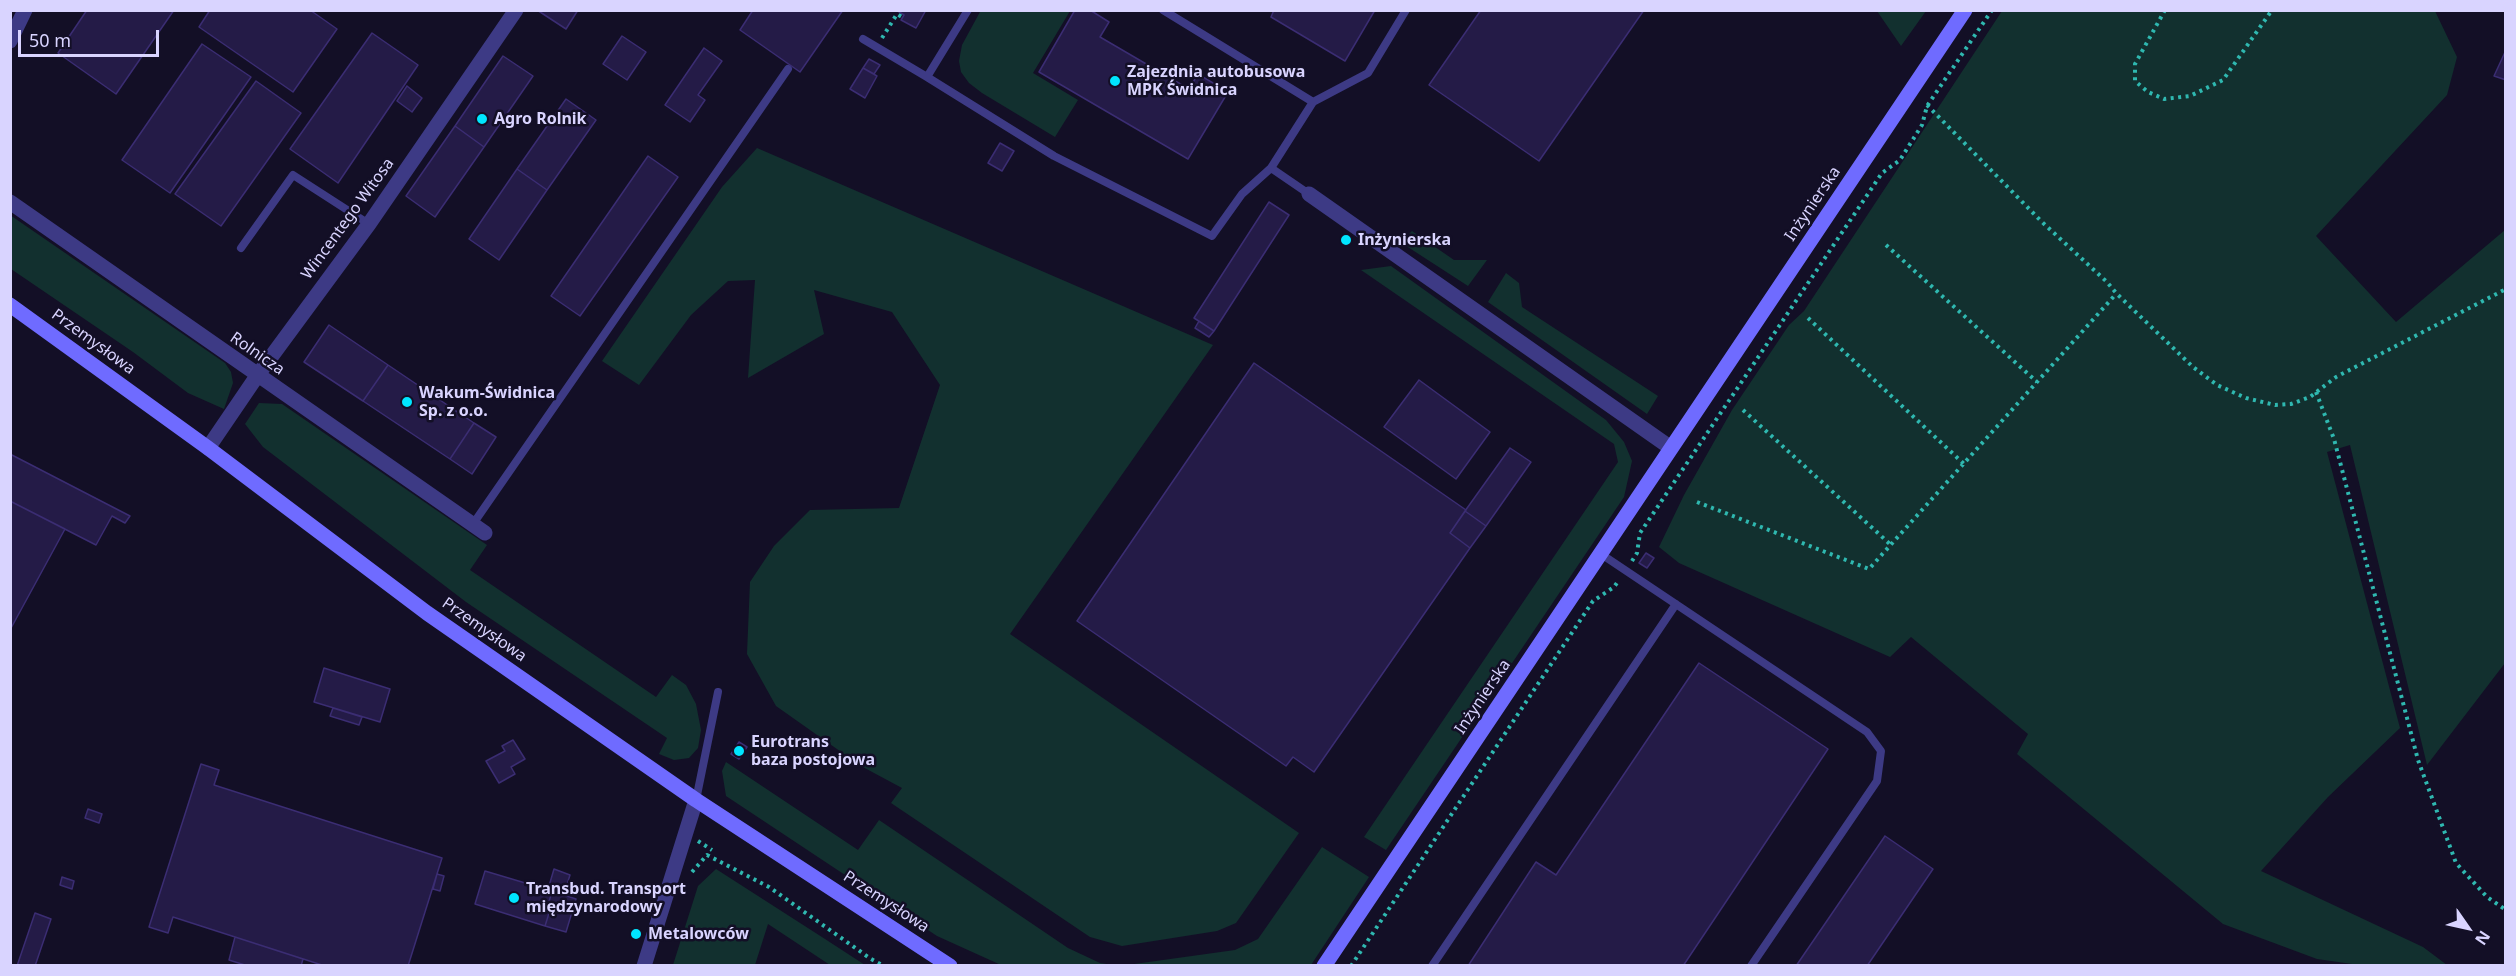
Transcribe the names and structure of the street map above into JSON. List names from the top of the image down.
{
  "streets": {
    "street": [
      "Inżynierska",
      "Wincentego Witosa",
      "Przemysłowa",
      "Rolnicza"
    ]
  },
  "crossings": [
    ["Wincentego Witosa", "Przemysłowa"],
    ["Wincentego Witosa", "Rolnicza"]
  ],
  "places": [
    "Zajezdnia autobusowa MPK Świdnica",
    "Agro Rolnik",
    "Inżynierska",
    "Wakum-Świdnica Sp. z o.o.",
    "Eurotrans baza postojowa",
    "Transbud. Transport międzynarodowy",
    "Metalowców"
  ],
  "scale_bar": "50 m",
  "north": "bottom right"
}
